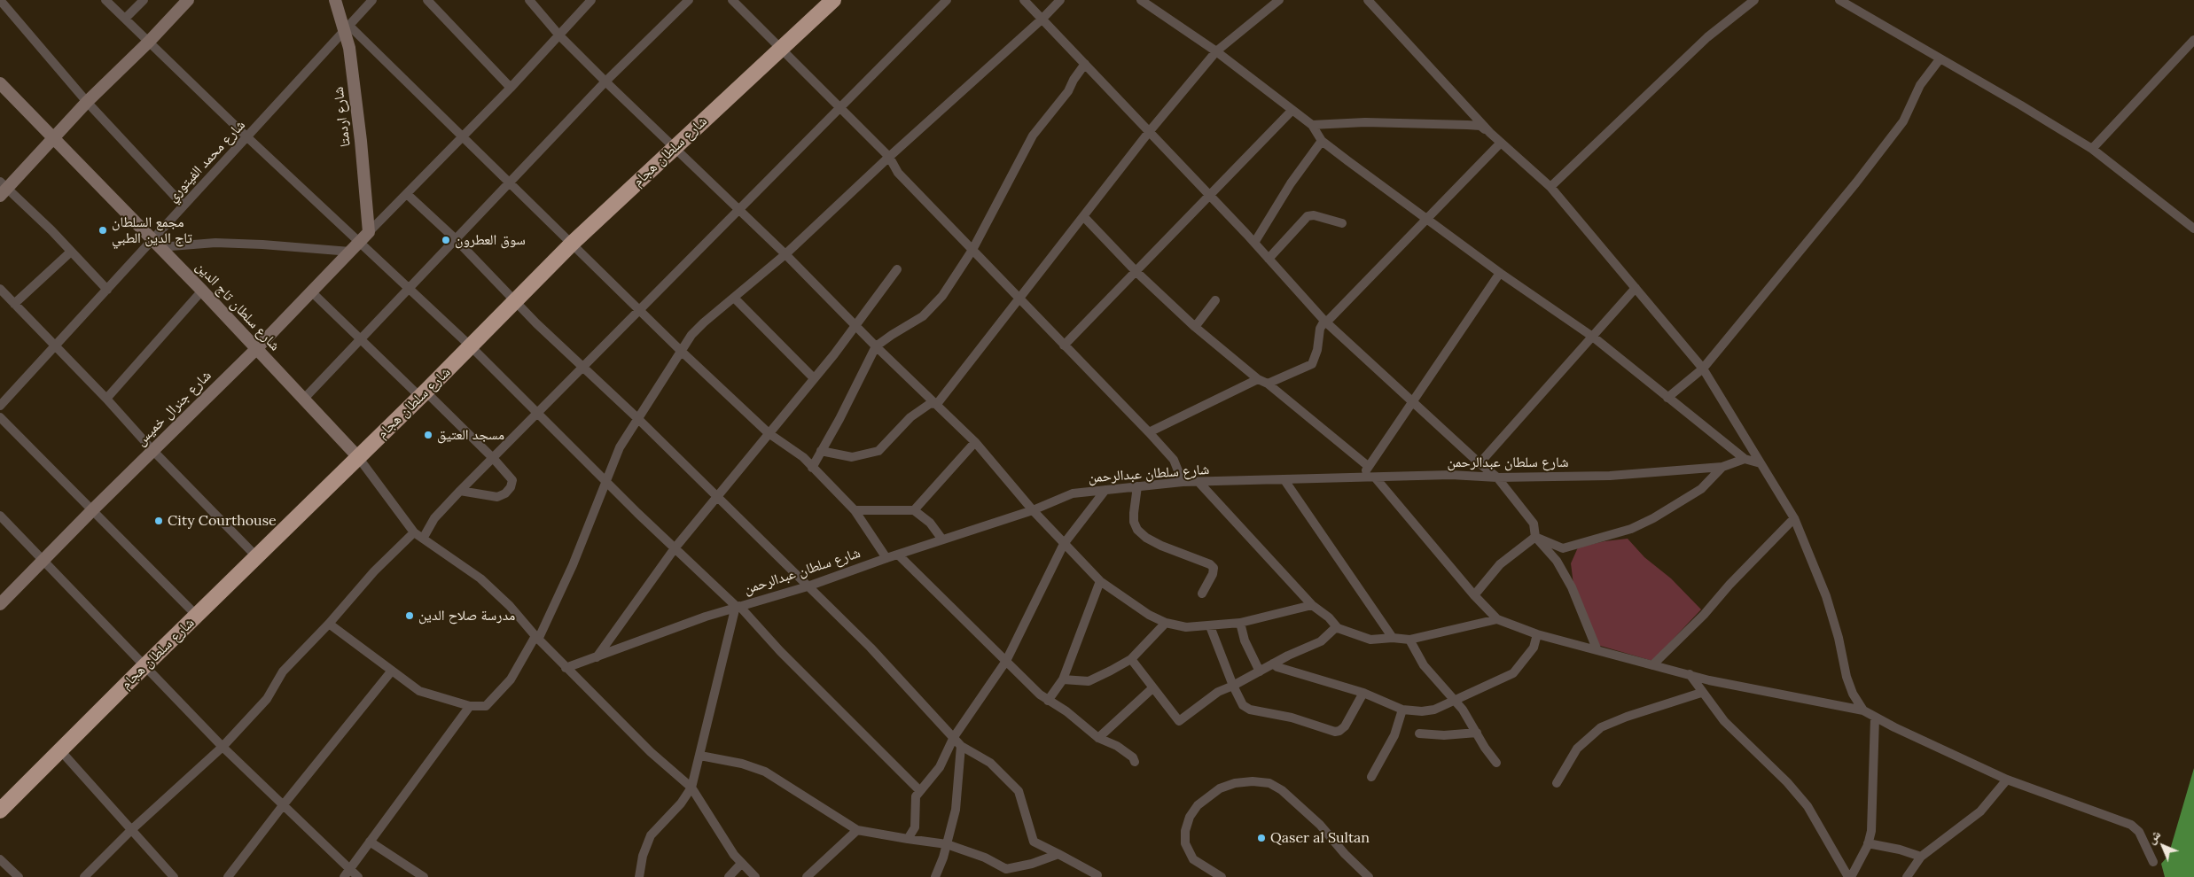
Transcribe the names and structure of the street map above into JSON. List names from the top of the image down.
{
  "streets": {
    "highway": ["شارع سلطان هجام"],
    "street": [
      "شارع اردمتا",
      "شارع محمد الفيتوري",
      "شارع سلطان تاج الدين",
      "شارع جنرال خميس",
      "شارع سلطان عبدالرحمن"
    ]
  },
  "crossings": [
    ["شارع اردمتا", "شارع محمد الفيتوري"],
    ["شارع اردمتا", "شارع جنرال خميس"],
    ["شارع سلطان هجام", "شارع سلطان تاج الدين"],
    ["شارع محمد الفيتوري", "شارع سلطان تاج الدين"],
    ["شارع سلطان تاج الدين", "شارع جنرال خميس"]
  ],
  "places": [
    "مجمع السلطان تاج الدين الطبي",
    "سوق العطرون",
    "مسجد العتيق",
    "City Courthouse",
    "مدرسة صلاح الدين",
    "Qaser al Sultan"
  ],
  "north": "top left"
}
